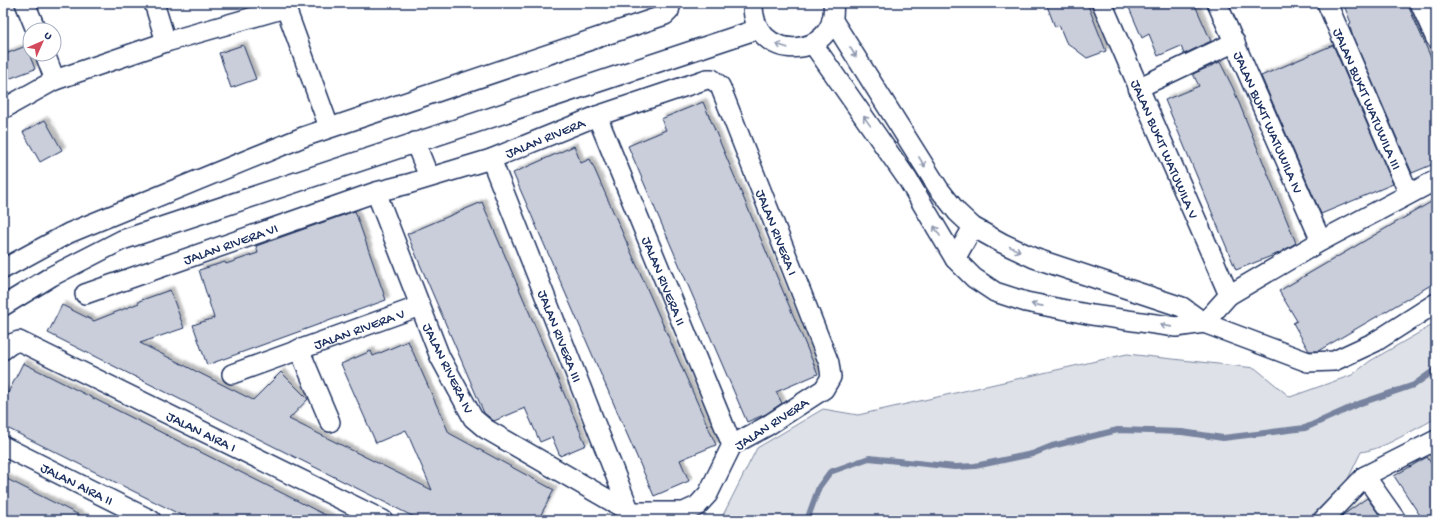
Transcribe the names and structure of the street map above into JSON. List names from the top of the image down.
{
  "streets": {
    "street": [
      "JALAN BUKIT WATUWILA III",
      "JALAN BUKIT WATUWILA IV",
      "JALAN RIVERA",
      "JALAN BUKIT WATUWILA V",
      "JALAN RIVERA I",
      "JALAN RIVERA VI",
      "JALAN RIVERA II",
      "JALAN RIVERA V",
      "JALAN RIVERA III",
      "JALAN RIVERA IV",
      "JALAN AIRA I",
      "JALAN AIRA II"
    ]
  },
  "crossings": [
    ["JALAN RIVERA", "JALAN RIVERA I"],
    ["JALAN RIVERA", "JALAN RIVERA VI"],
    ["JALAN RIVERA", "JALAN RIVERA II"],
    ["JALAN RIVERA", "JALAN RIVERA III"],
    ["JALAN RIVERA", "JALAN RIVERA IV"],
    ["JALAN RIVERA VI", "JALAN RIVERA IV"],
    ["JALAN RIVERA V", "JALAN RIVERA IV"],
    ["JALAN RIVERA III", "JALAN RIVERA IV"]
  ],
  "north": "top right"
}
